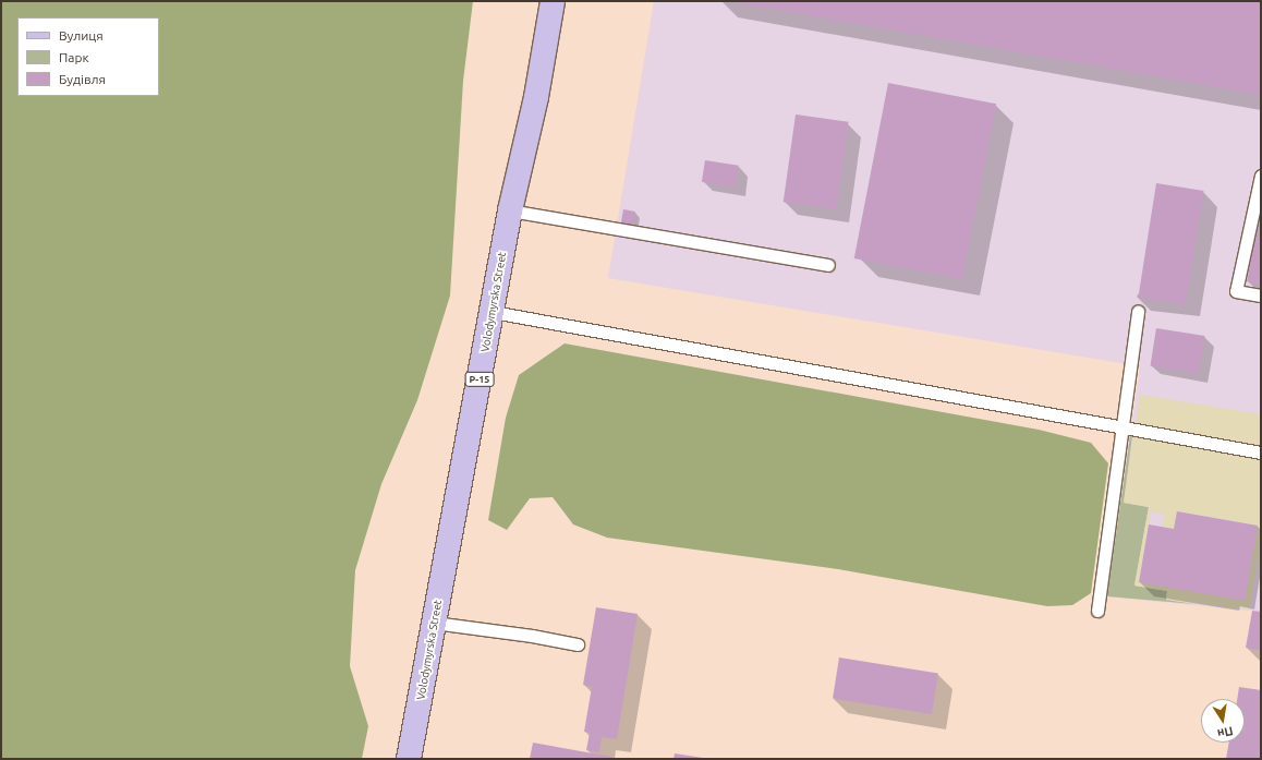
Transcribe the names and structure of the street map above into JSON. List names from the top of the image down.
{
  "streets": {
    "main road": ["Volodymyrska Street", "Р-15"]
  },
  "legend": ["Вулиця", "Парк", "Будівля"],
  "north": "bottom"
}
